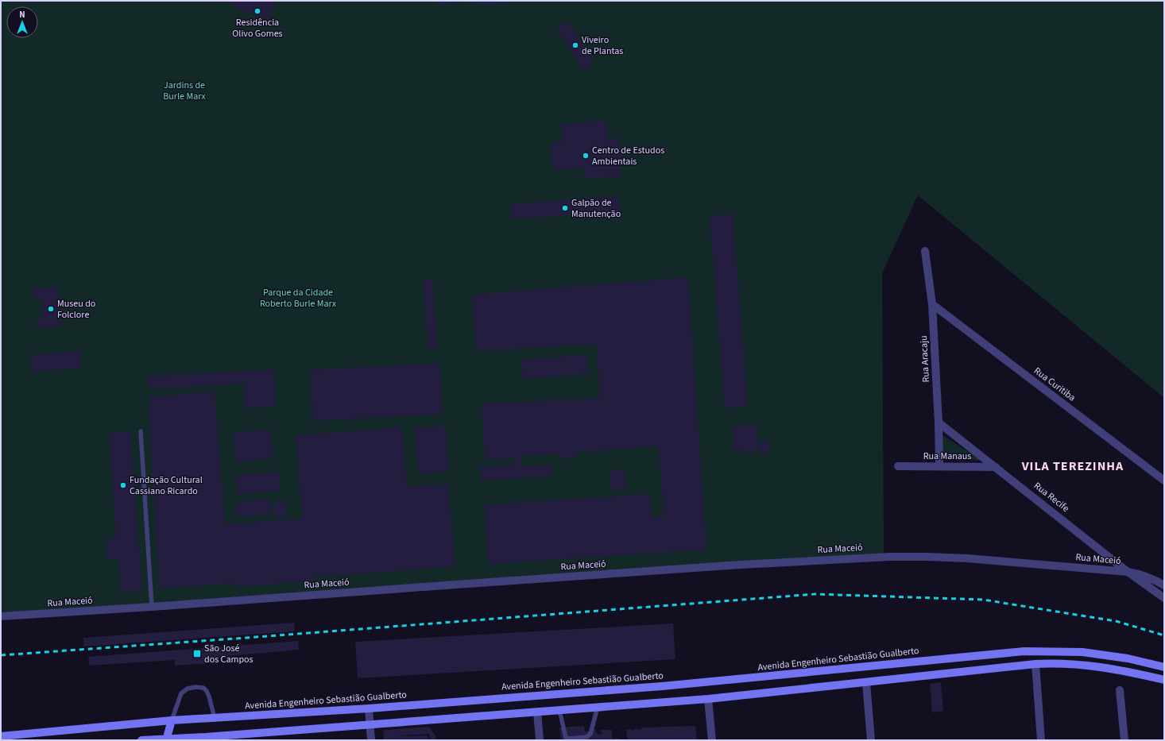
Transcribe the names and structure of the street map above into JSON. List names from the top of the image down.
{
  "streets": {
    "main road": ["Avenida Engenheiro Sebastião Gualberto"],
    "street": [
      "Rua Aracaju",
      "Rua Curitiba",
      "Rua Manaus",
      "Rua Recife",
      "Rua Maceió"
    ]
  },
  "crossings": [
    ["Rua Aracaju", "Rua Curitiba"],
    ["Rua Aracaju", "Rua Manaus"],
    ["Rua Aracaju", "Rua Recife"],
    ["Rua Manaus", "Rua Recife"],
    ["Rua Recife", "Rua Maceió"]
  ],
  "districts": ["VILA TEREZINHA"],
  "parks": ["Jardins de Burle Marx", "Parque da Cidade Roberto Burle Marx"],
  "places": {
    "other": [
      "Residência Olivo Gomes",
      "Viveiro de Plantas",
      "Centro de Estudos Ambientais",
      "Galpão de Manutenção",
      "Museu do Folclore",
      "Fundação Cultural Cassiano Ricardo"
    ],
    "transit": ["São José dos Campos"]
  },
  "north": "top"
}
